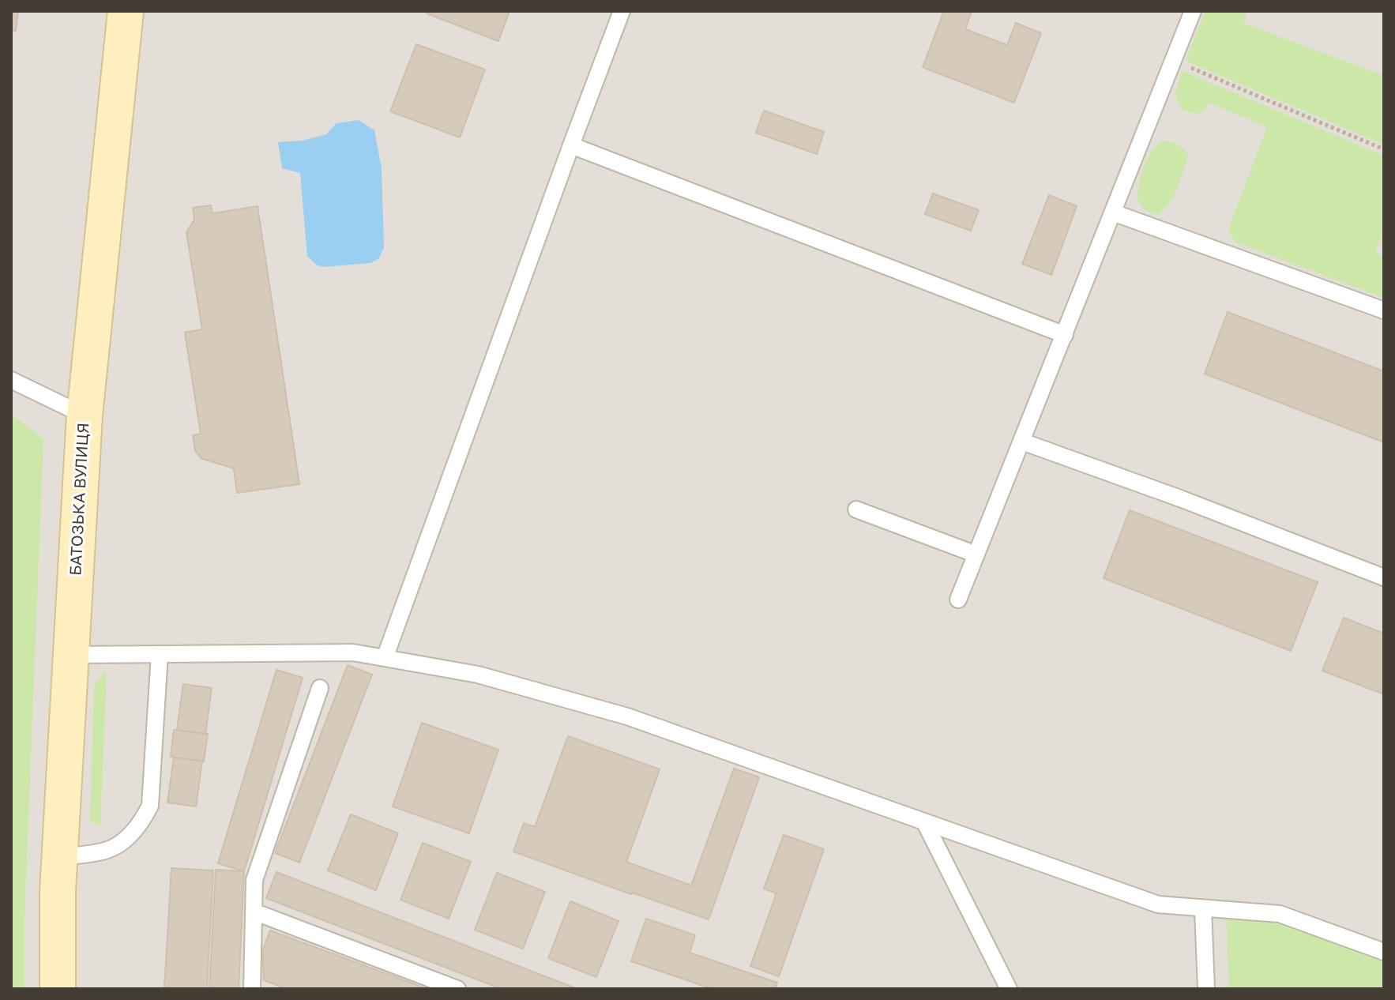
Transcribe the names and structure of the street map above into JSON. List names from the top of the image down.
{
  "streets": {
    "street": ["БАТОЗЬКА ВУЛИЦЯ"]
  }
}
